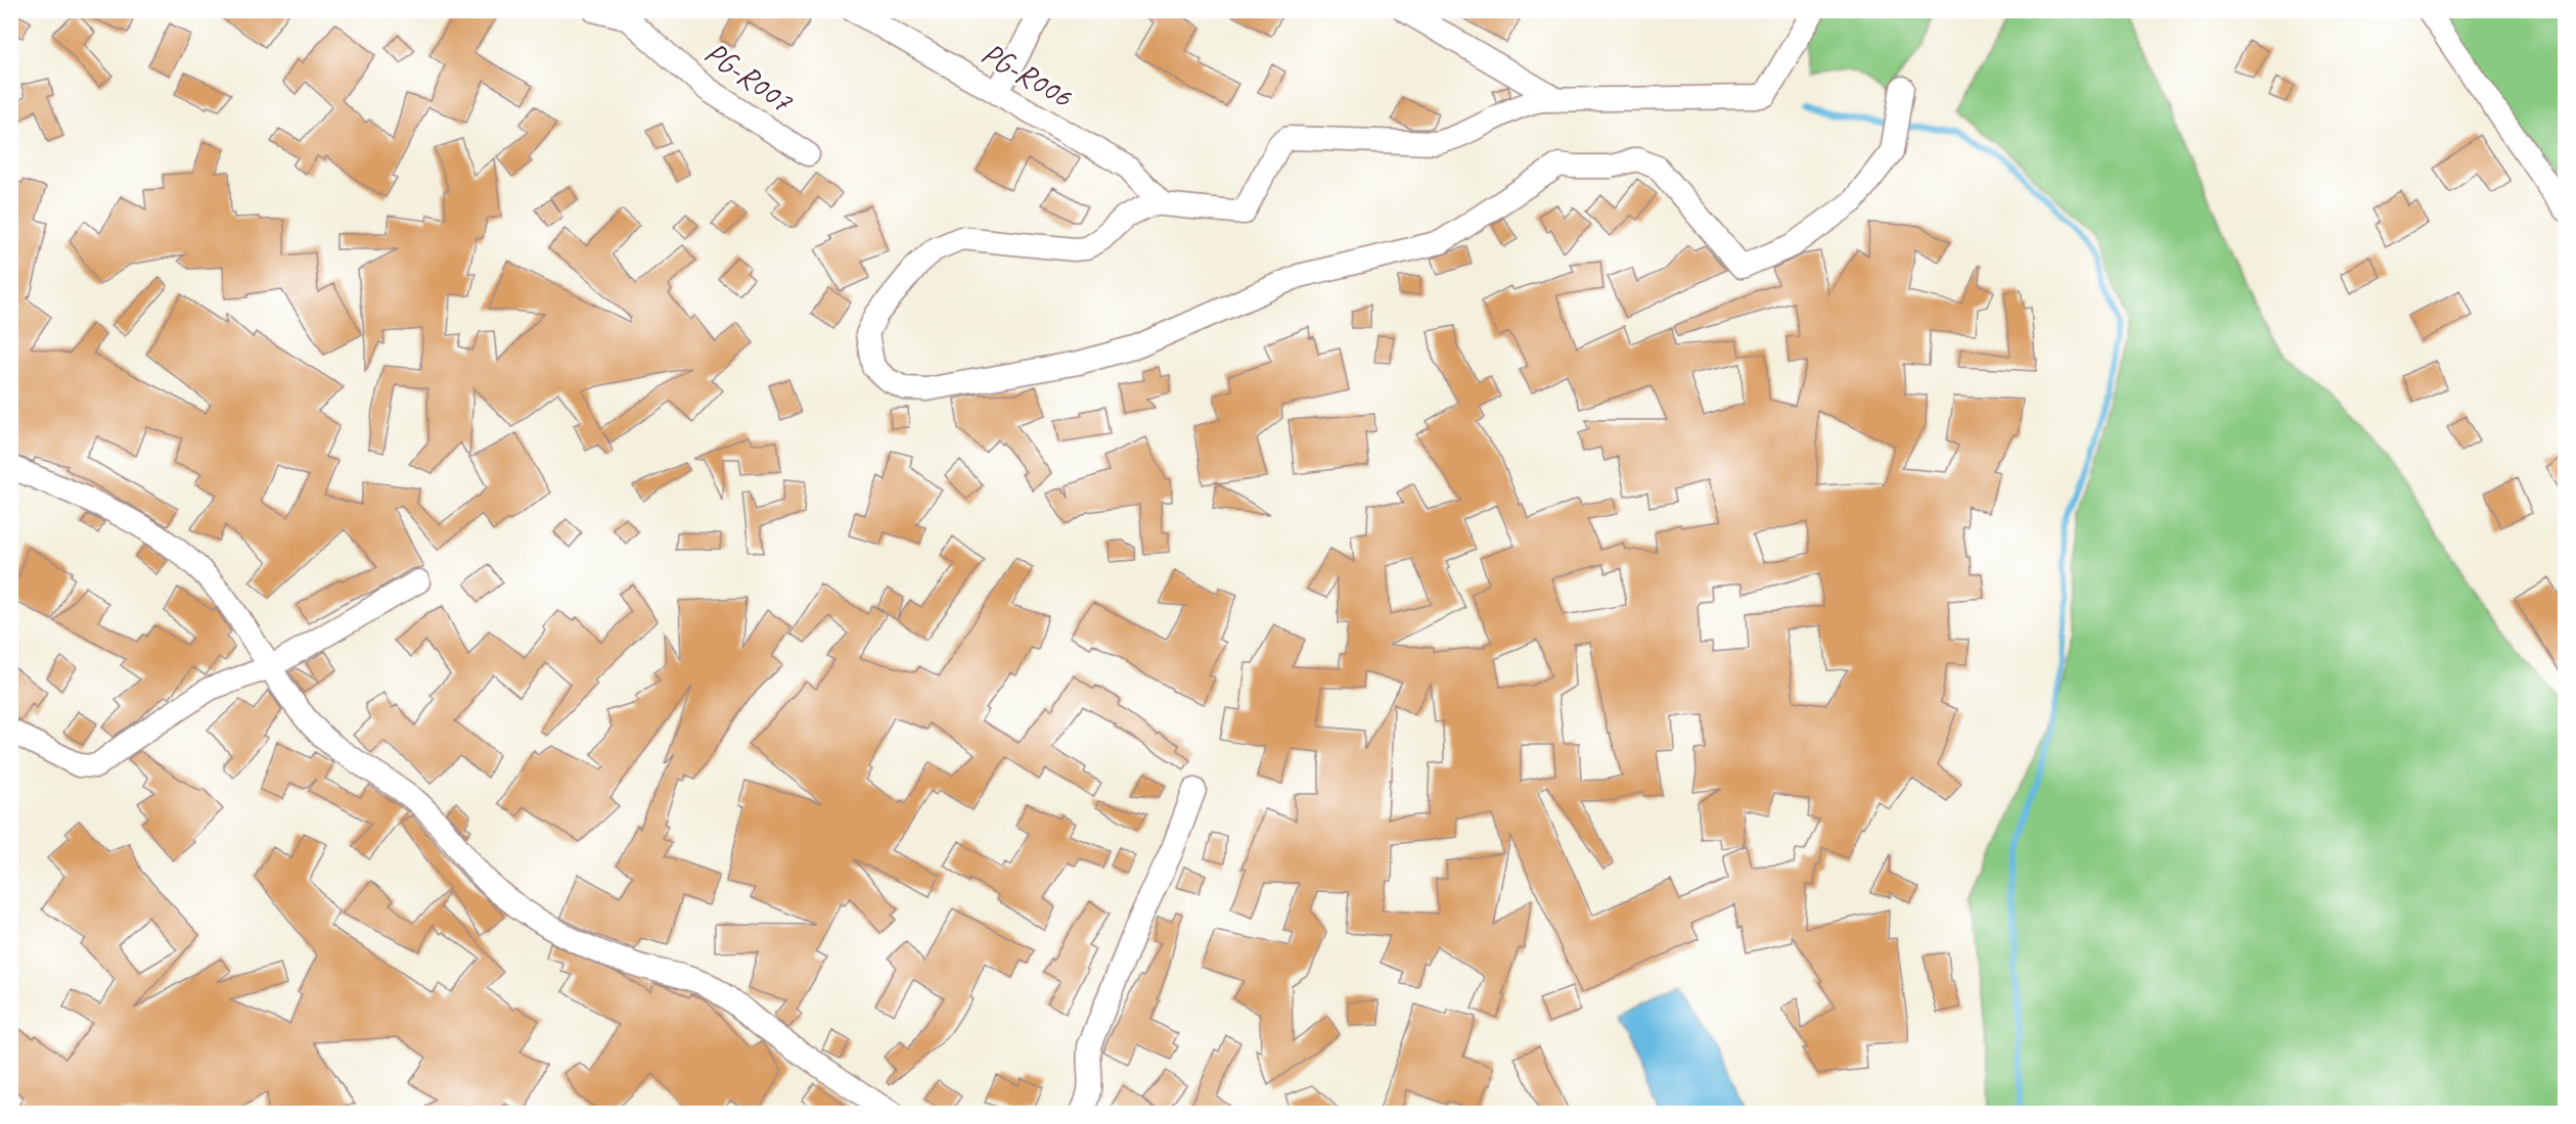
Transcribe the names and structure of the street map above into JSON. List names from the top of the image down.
{
  "streets": {
    "street": ["PG-R006", "PG-R007"]
  }
}
